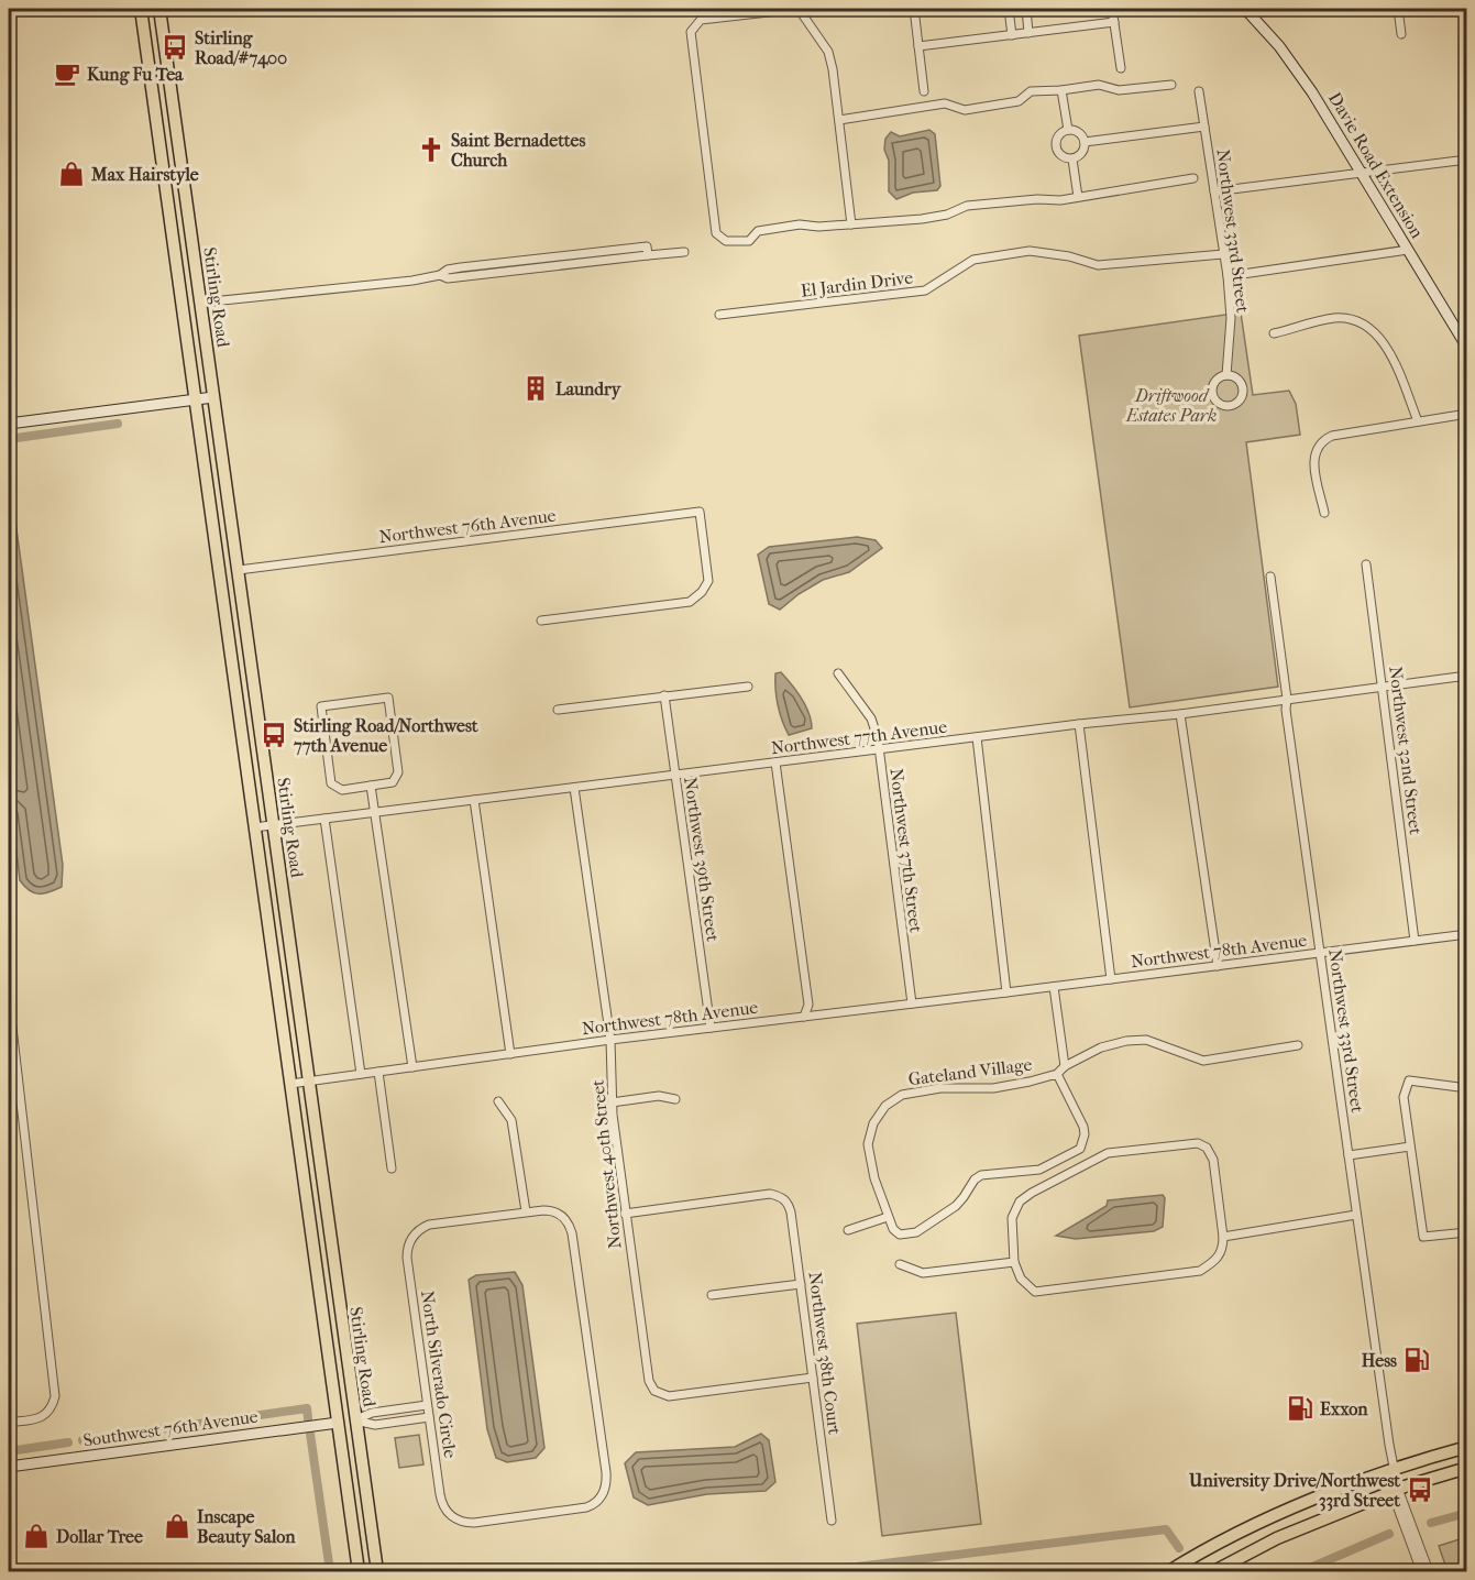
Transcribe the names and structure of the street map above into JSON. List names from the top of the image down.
{
  "streets": {
    "main road": ["Stirling Road"],
    "street": [
      "Davie Road Extension",
      "Northwest 33rd Street",
      "El Jardin Drive",
      "Northwest 76th Avenue",
      "Northwest 77th Avenue",
      "Northwest 32nd Street",
      "Northwest 37th Street",
      "Northwest 39th Street",
      "Northwest 78th Avenue",
      "Gateland Village",
      "Northwest 40th Street",
      "Northwest 38th Court",
      "North Silverado Circle",
      "Southwest 76th Avenue"
    ]
  },
  "crossings": [
    ["Northwest 33rd Street", "El Jardin Drive"],
    ["Northwest 33rd Street", "Northwest 77th Avenue"],
    ["Northwest 33rd Street", "Northwest 78th Avenue"],
    ["Stirling Road", "Northwest 76th Avenue"],
    ["Stirling Road", "Northwest 77th Avenue"],
    ["Stirling Road", "Northwest 78th Avenue"],
    ["Stirling Road", "Southwest 76th Avenue"],
    ["Northwest 77th Avenue", "Northwest 32nd Street"],
    ["Northwest 77th Avenue", "Northwest 37th Street"],
    ["Northwest 77th Avenue", "Northwest 39th Street"],
    ["Northwest 77th Avenue", "Northwest 40th Street"],
    ["Northwest 32nd Street", "Northwest 78th Avenue"],
    ["Northwest 37th Street", "Northwest 78th Avenue"],
    ["Northwest 39th Street", "Northwest 78th Avenue"],
    ["Northwest 78th Avenue", "Northwest 40th Street"],
    ["Northwest 40th Street", "Northwest 38th Court"]
  ],
  "parks": ["Driftwood Estates Park"],
  "places": {
    "bus stop": ["Stirling Road/#7400", "Stirling Road/Northwest 77th Avenue", "University Drive/Northwest 33rd Street"],
    "cafe": ["Kung Fu Tea"],
    "church": ["Saint Bernadettes Church"],
    "shop": ["Max Hairstyle", "Inscape Beauty Salon", "Dollar Tree"],
    "building": ["Laundry"],
    "fuel station": ["Hess", "Exxon"]
  }
}
